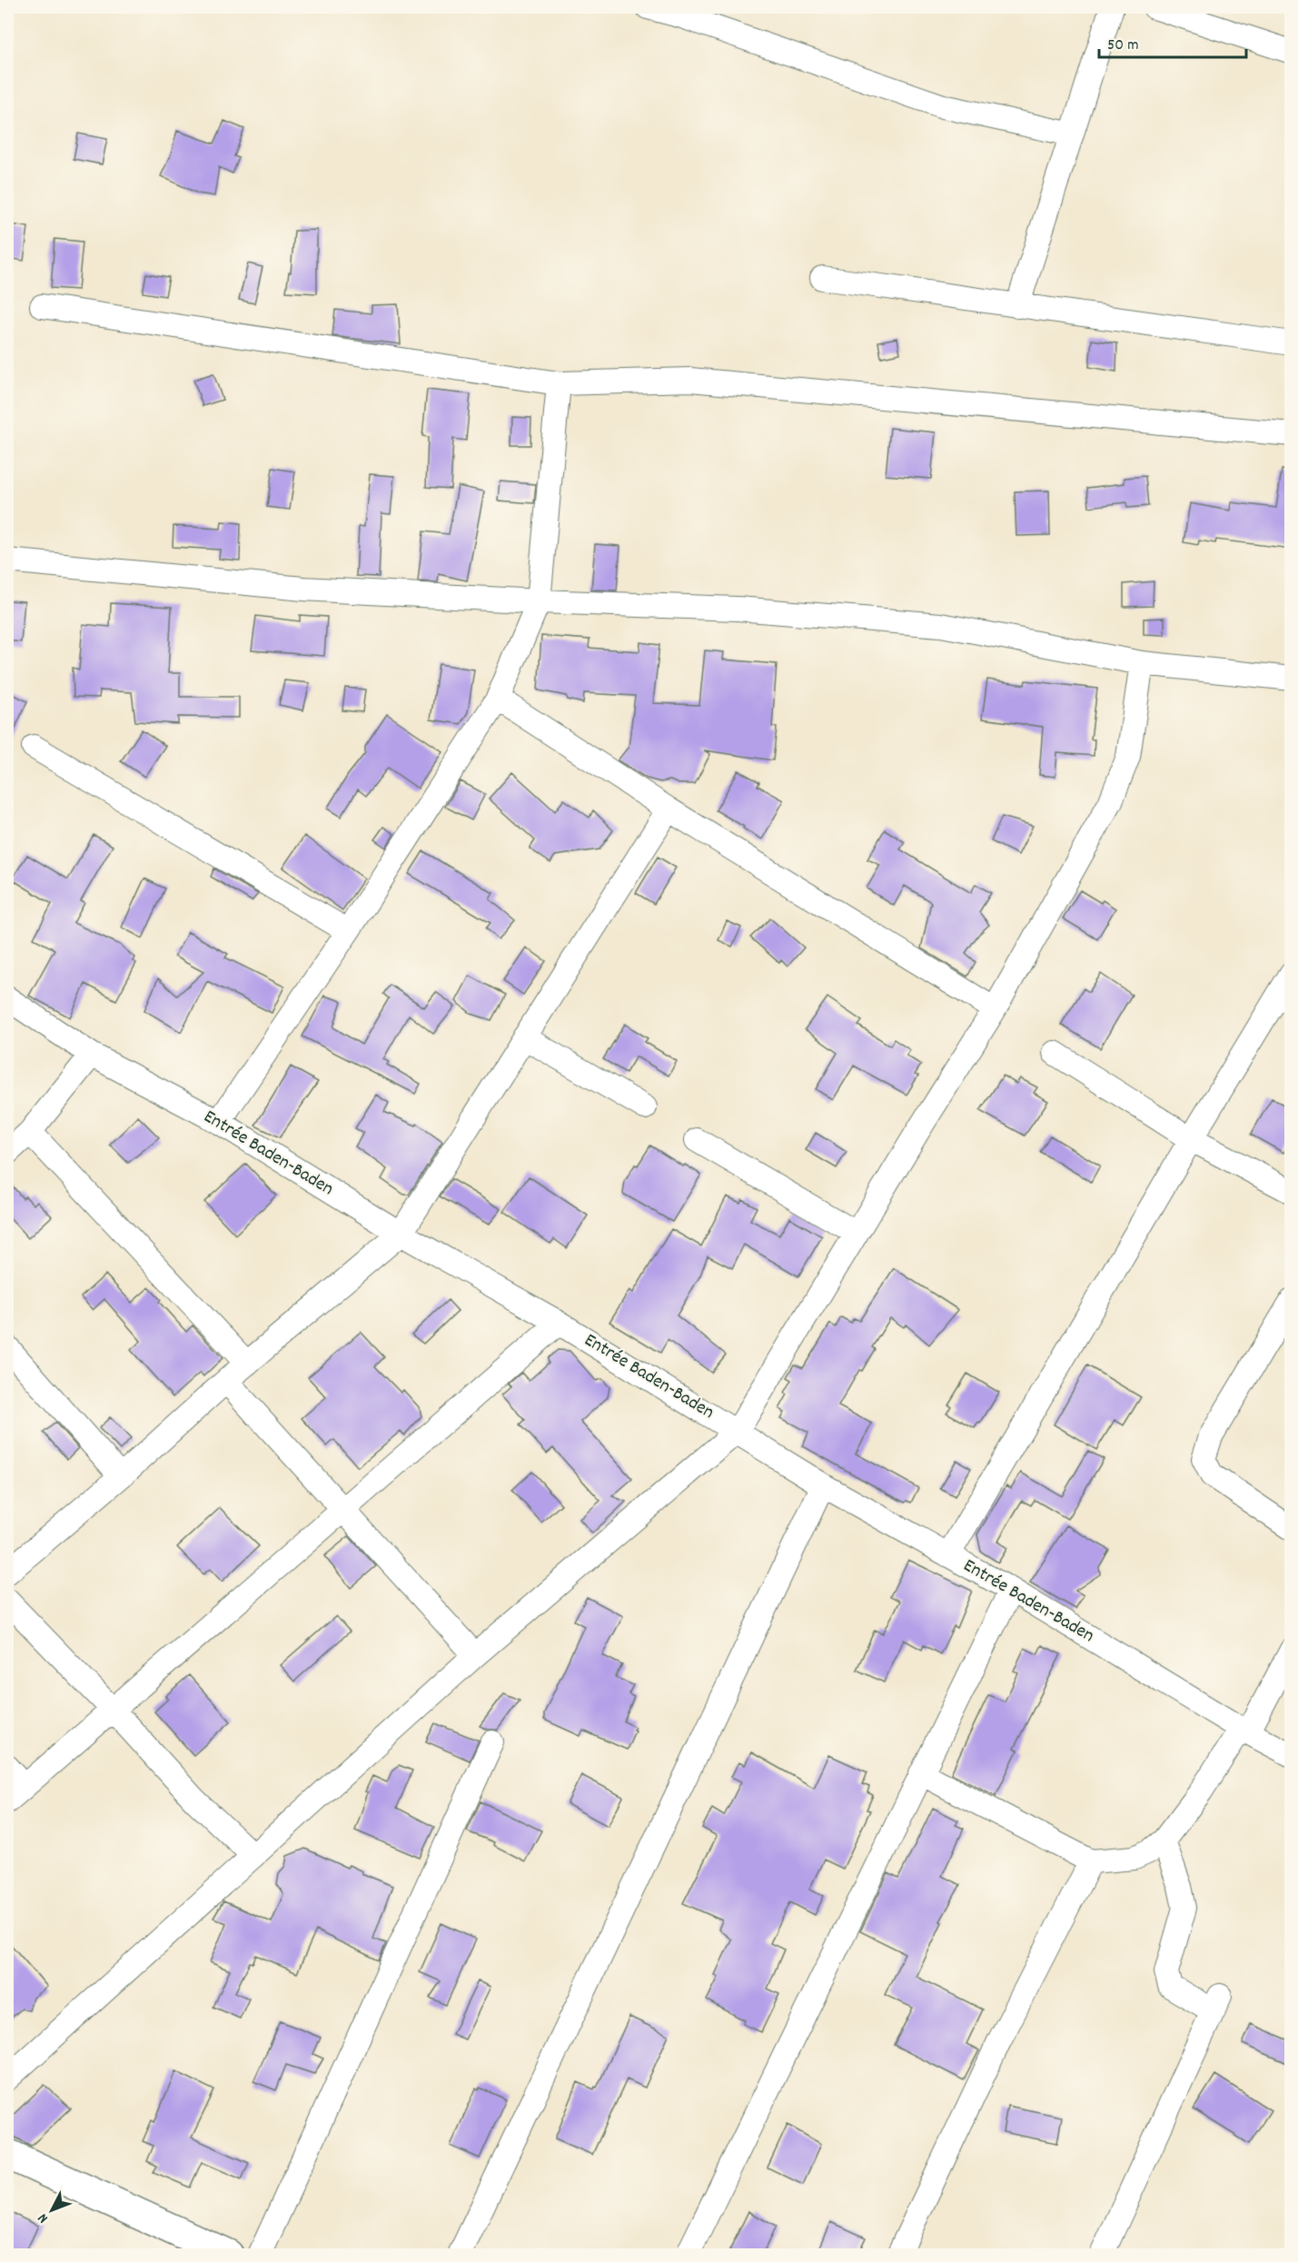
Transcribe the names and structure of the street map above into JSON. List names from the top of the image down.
{
  "streets": {
    "street": ["Entrée Baden-Baden"]
  },
  "scale_bar": "50 m",
  "north": "bottom left"
}
